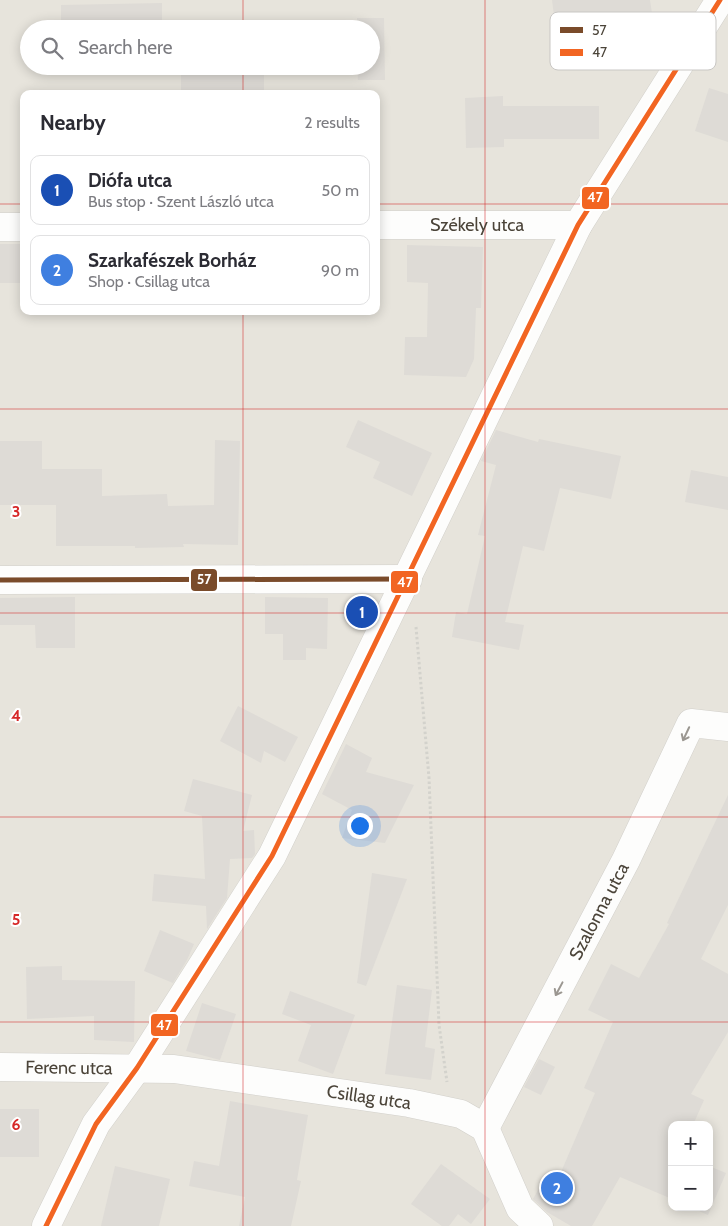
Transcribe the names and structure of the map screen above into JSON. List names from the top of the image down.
{
  "streets": {
    "street": [
      "Székely utca",
      "Szalonna utca",
      "Ferenc utca",
      "Csillag utca"
    ]
  },
  "crossings": [
    ["Szalonna utca", "Csillag utca"],
    ["Ferenc utca", "Csillag utca"]
  ],
  "one_way": ["Szalonna utca"],
  "lines": ["transit line 47", "transit line 57"],
  "legend": ["57", "47"],
  "page": {
    "search": "Search here",
    "heading": ["Nearby", "2 results"],
    "list": [
      {
        "mark": "1",
        "name": "Diófa utca",
        "note": "Bus stop · Szent László utca",
        "value": "50 m"
      },
      {
        "mark": "2",
        "name": "Szarkafészek Borház",
        "note": "Shop · Csillag utca",
        "value": "90 m"
      }
    ],
    "pins": ["1", "2"],
    "map_buttons": ["+", "−"]
  },
  "grid": {
    "rows": [
      "3",
      "4",
      "5",
      "6"
    ]
  }
}
